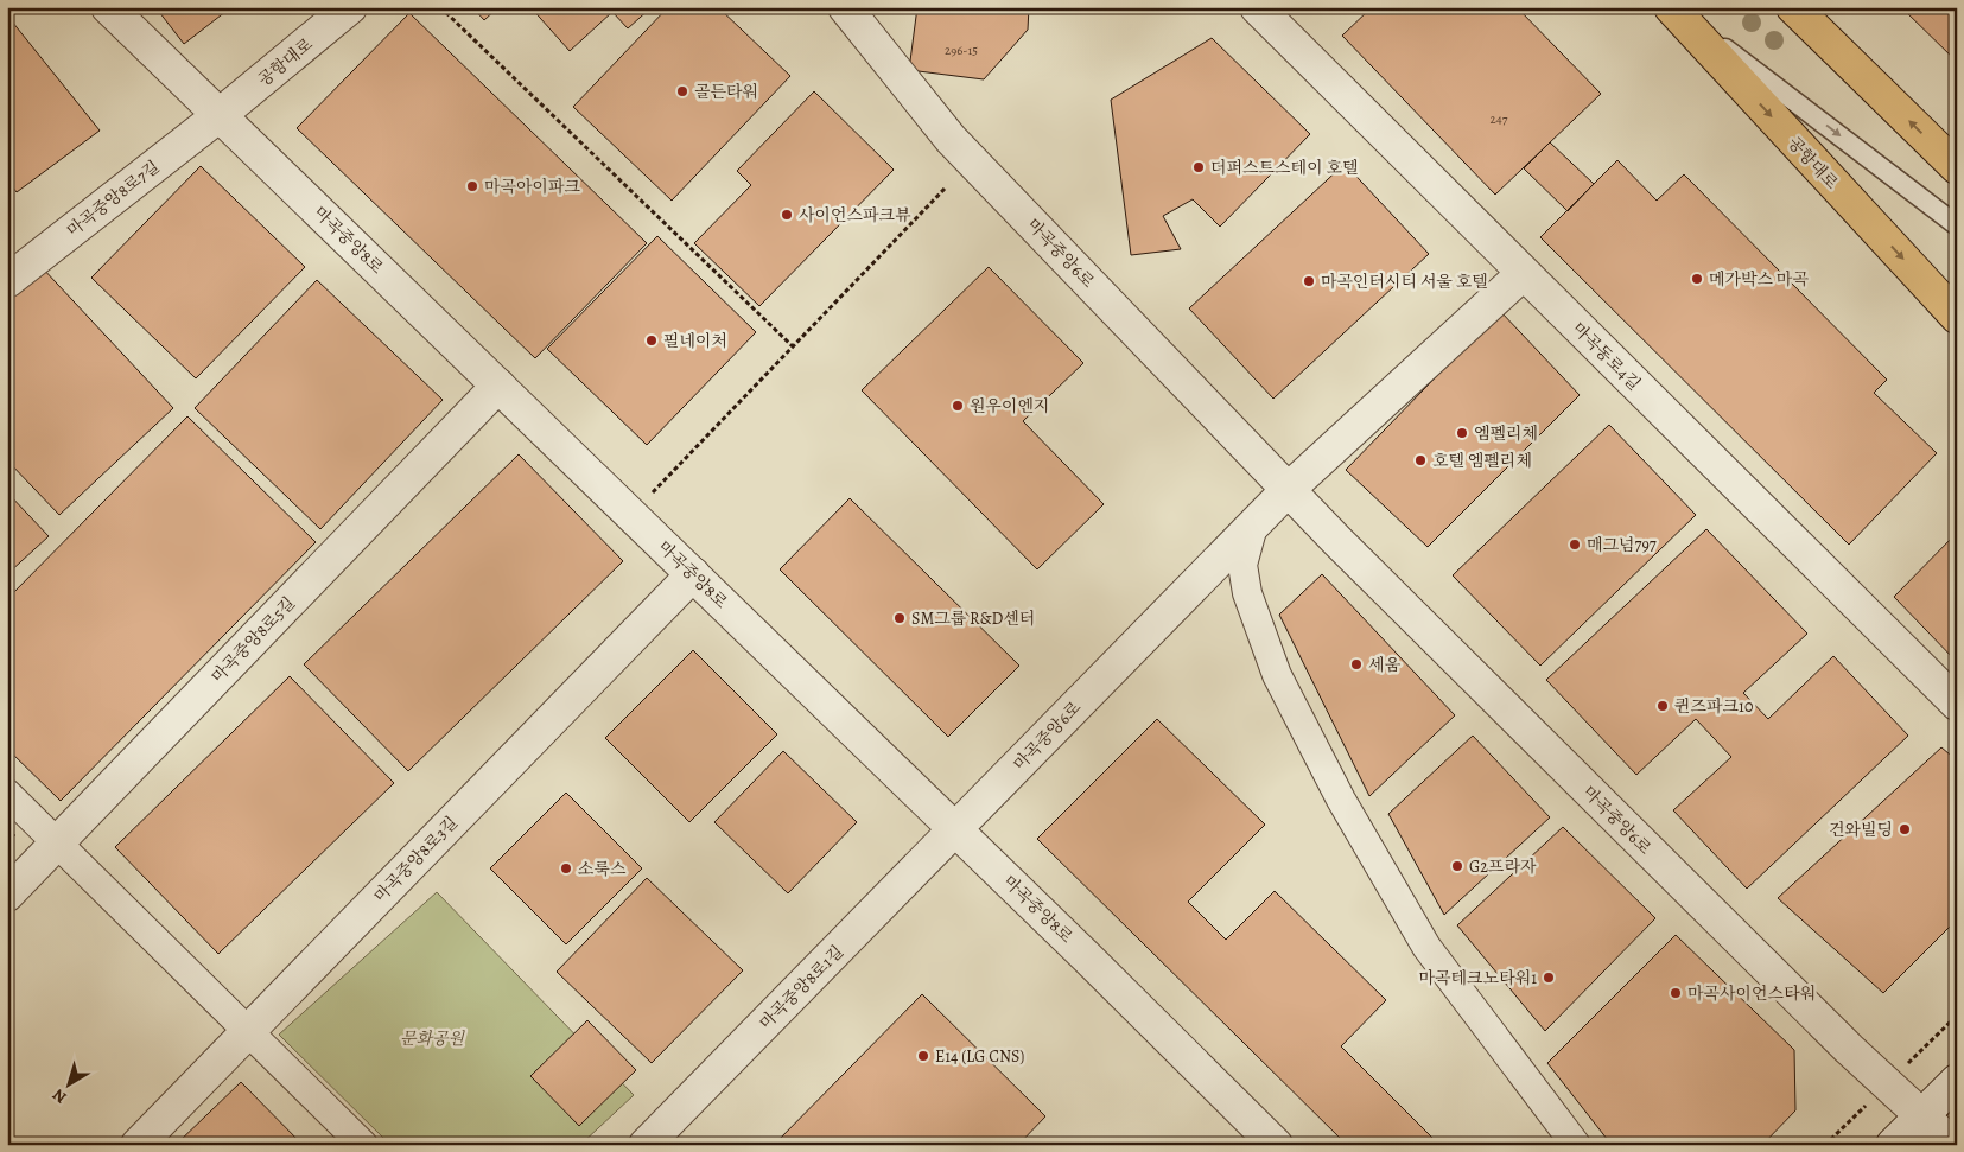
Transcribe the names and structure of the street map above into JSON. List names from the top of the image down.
{
  "streets": {
    "main road": ["공항대로"],
    "street": [
      "마곡중앙8로7길",
      "마곡중앙8로",
      "마곡중앙6로",
      "마곡동로4길",
      "마곡중앙8로5길",
      "마곡중앙8로3길",
      "마곡중앙8로1길"
    ]
  },
  "crossings": [
    ["공항대로", "마곡중앙8로7길"],
    ["공항대로", "마곡중앙8로"],
    ["마곡중앙8로7길", "마곡중앙8로"],
    ["마곡중앙8로", "마곡중앙6로"],
    ["마곡중앙8로", "마곡중앙8로5길"],
    ["마곡중앙8로", "마곡중앙8로3길"],
    ["마곡중앙8로", "마곡중앙8로1길"],
    ["마곡중앙6로", "마곡동로4길"],
    ["마곡중앙6로", "마곡중앙8로1길"]
  ],
  "one_way": ["공항대로"],
  "parks": ["문화공원"],
  "places": [
    "골든타워",
    "더퍼스트스테이 호텔",
    "마곡아이파크",
    "사이언스파크뷰",
    "메가박스 마곡",
    "마곡인터시티 서울 호텔",
    "필네이처",
    "원우이엔지",
    "엠펠리체",
    "호텔 엠펠리체",
    "매그넘797",
    "SM그룹 R&D센터",
    "세움",
    "퀸즈파크10",
    "건와빌딩",
    "G2프라자",
    "소룩스",
    "마곡테크노타워1",
    "마곡사이언스타워",
    "E14 (LG CNS)"
  ],
  "house_numbers": ["296-15", "247"],
  "north": "bottom left"
}
